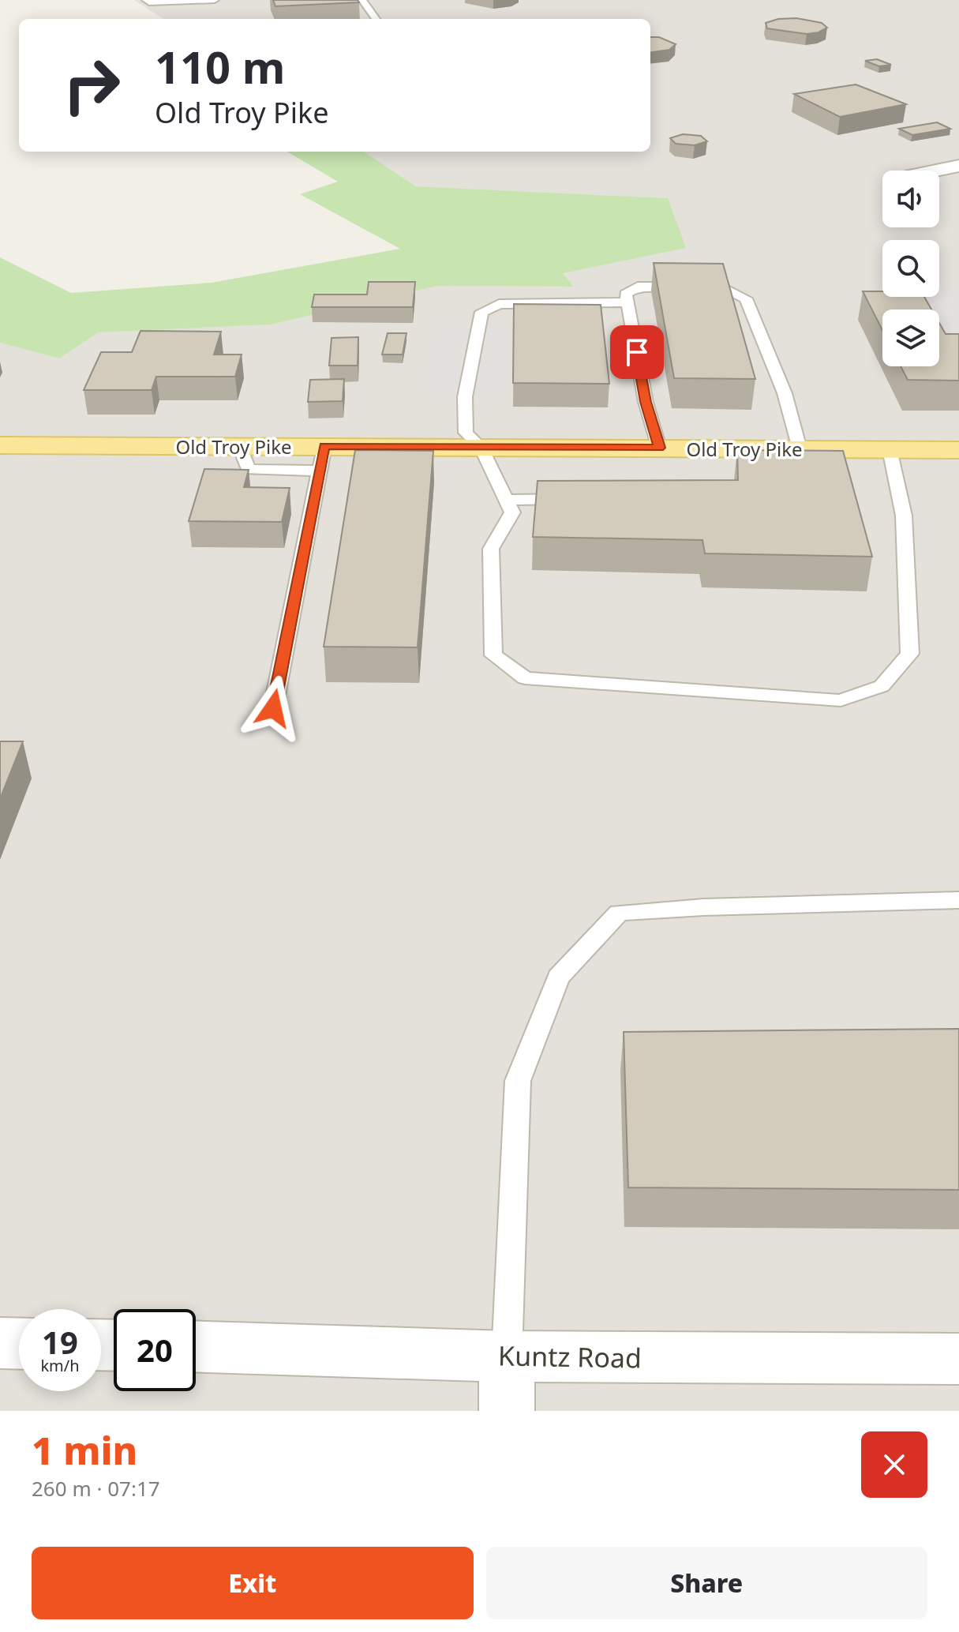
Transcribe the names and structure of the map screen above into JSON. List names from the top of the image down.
{
  "streets": {
    "main road": ["Old Troy Pike"],
    "street": ["Kuntz Road"]
  },
  "page": {
    "turn": ["110 m", "Old Troy Pike"],
    "speed": "19 km/h",
    "limit": "20",
    "heading": ["1 min", "260 m · 07:17"],
    "buttons": ["Exit", "Share"]
  }
}
